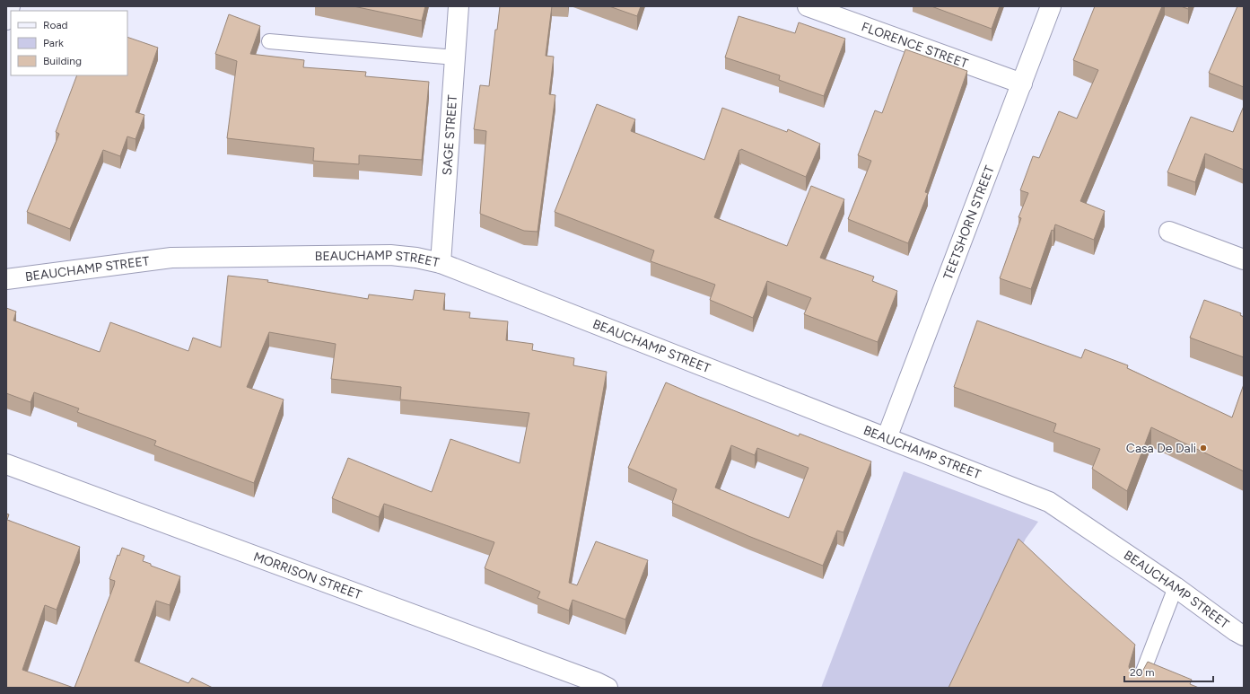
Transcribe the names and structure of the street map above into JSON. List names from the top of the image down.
{
  "streets": {
    "street": [
      "FLORENCE STREET",
      "SAGE STREET",
      "TEETSHORN STREET",
      "BEAUCHAMP STREET",
      "MORRISON STREET"
    ]
  },
  "crossings": [
    ["FLORENCE STREET", "TEETSHORN STREET"],
    ["SAGE STREET", "BEAUCHAMP STREET"],
    ["TEETSHORN STREET", "BEAUCHAMP STREET"]
  ],
  "places": ["Casa De Dali"],
  "legend": ["Road", "Park", "Building"],
  "scale_bar": "20 m"
}
